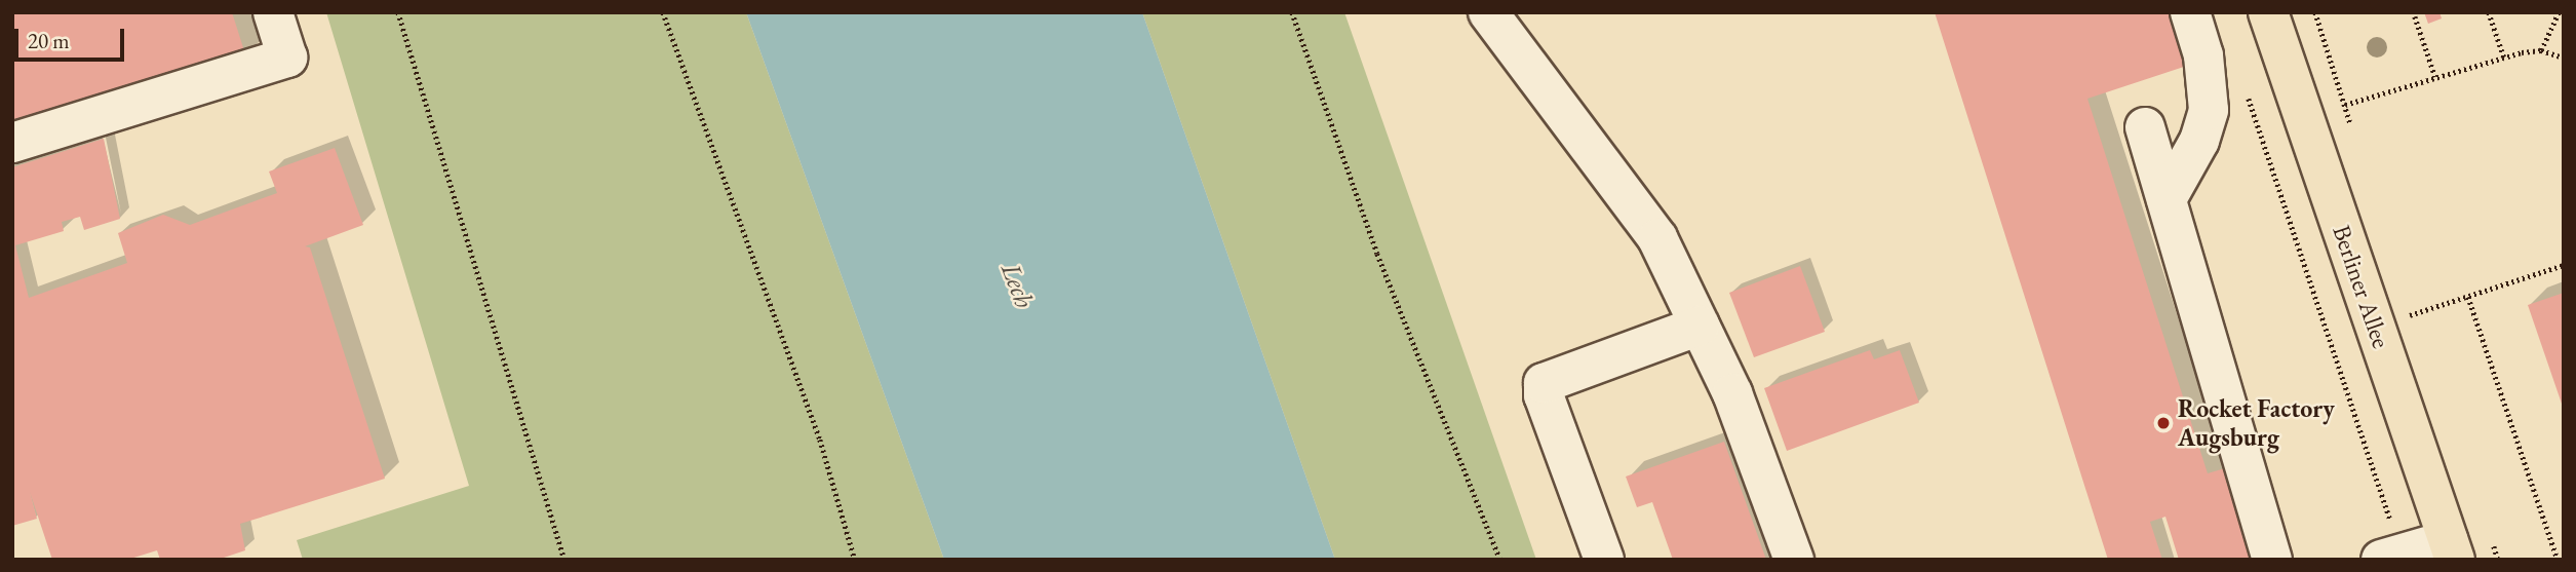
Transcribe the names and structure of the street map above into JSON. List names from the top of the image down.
{
  "streets": {
    "main road": ["Berliner Allee"]
  },
  "water": ["Lech"],
  "places": ["Rocket Factory Augsburg"],
  "scale_bar": "20 m"
}
